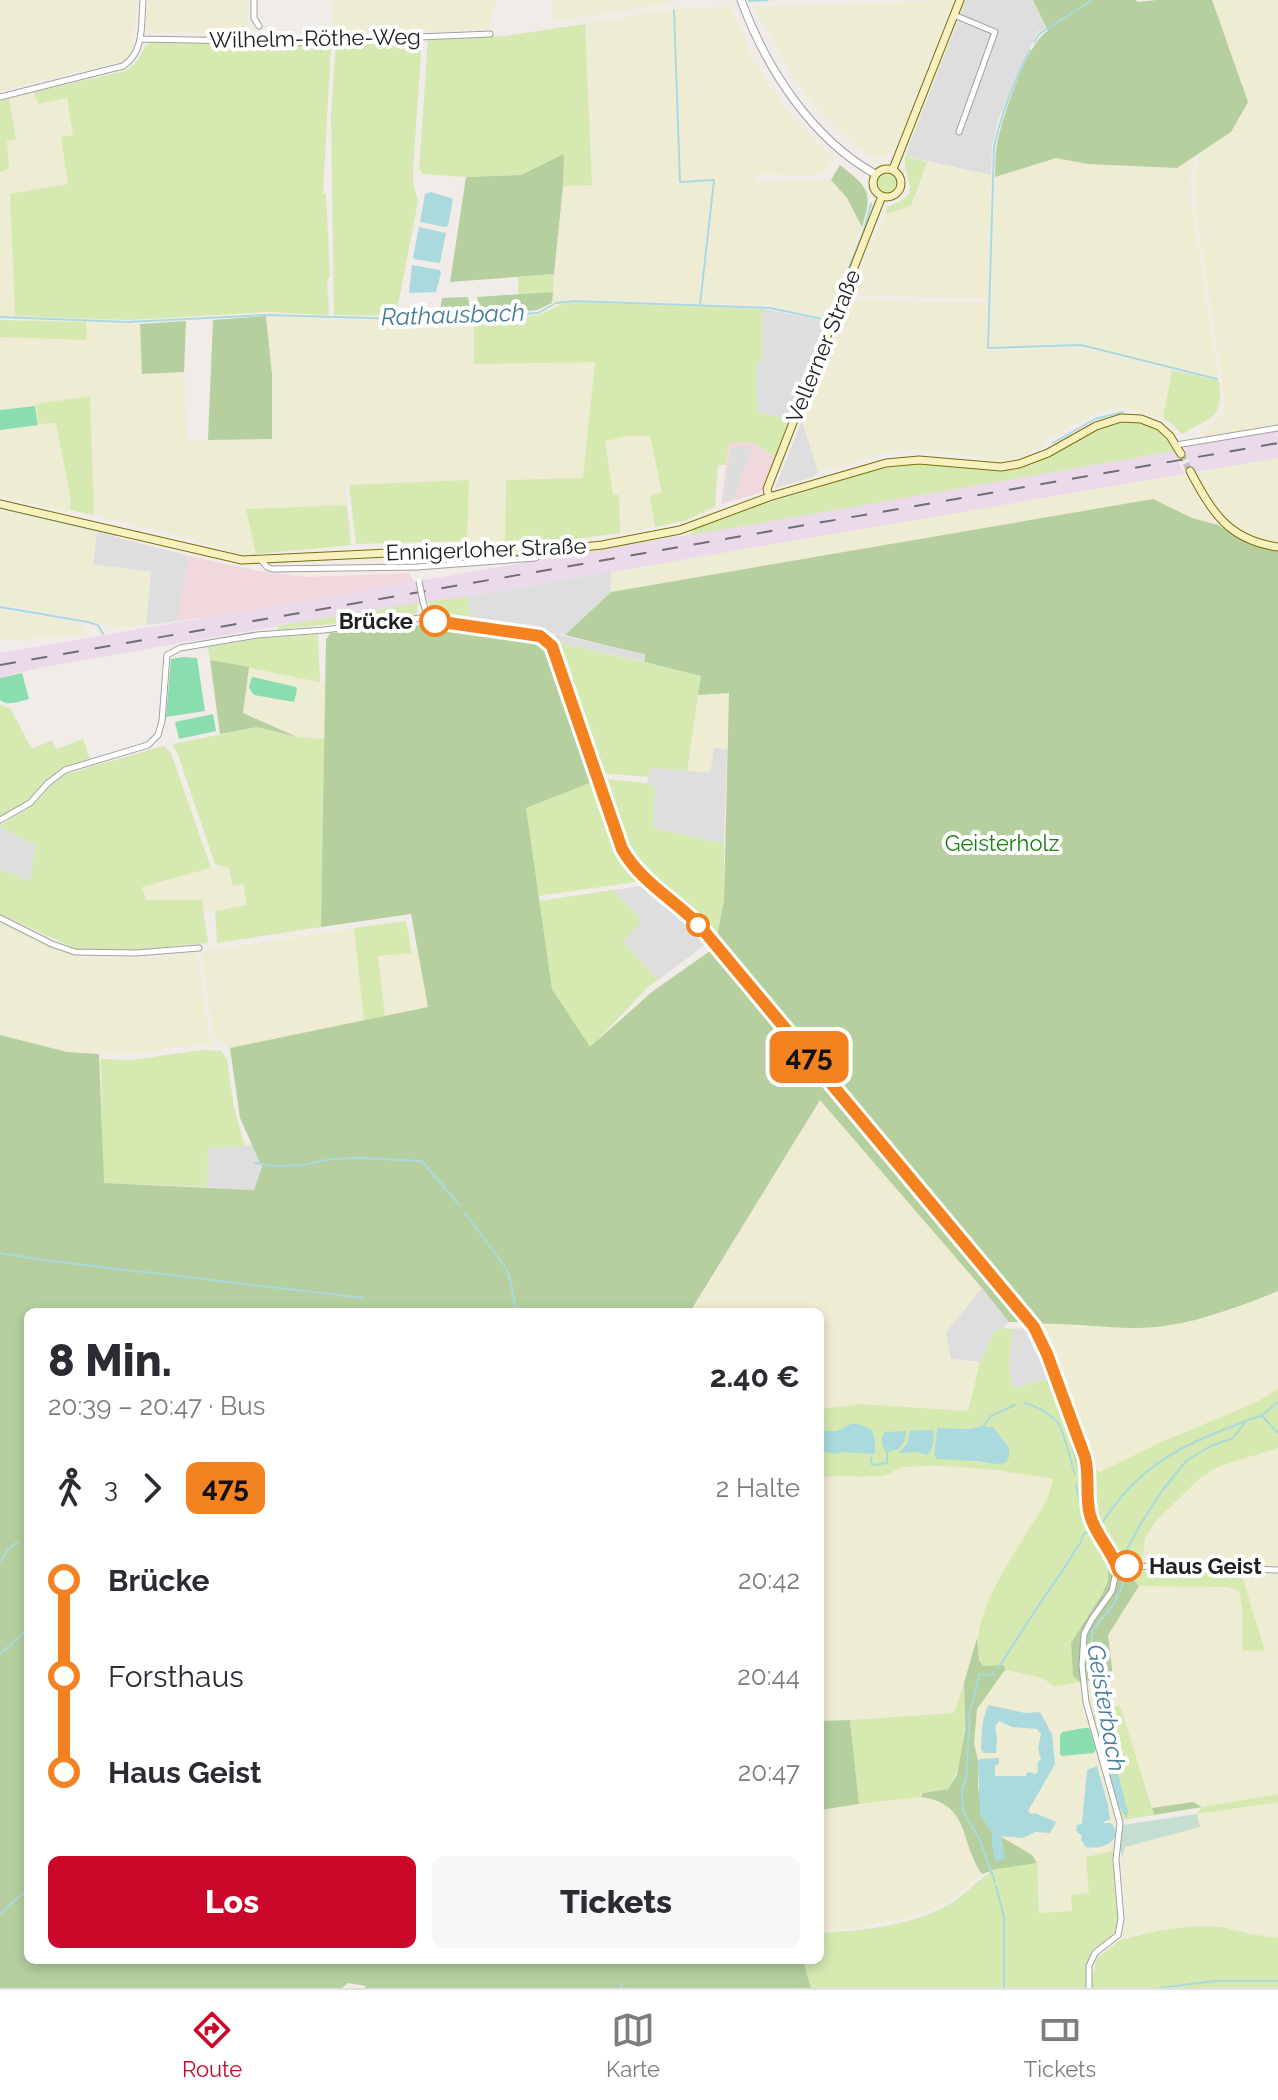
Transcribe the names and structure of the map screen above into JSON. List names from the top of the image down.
{
  "streets": {
    "main road": ["Vellerner Straße", "Ennigerloher Straße"],
    "street": ["Wilhelm-Röthe-Weg"]
  },
  "crossings": [
    ["Vellerner Straße", "Ennigerloher Straße"]
  ],
  "water": ["Rathausbach", "Geisterbach"],
  "parks": ["Geisterholz"],
  "places": ["Brücke", "Haus Geist"],
  "lines": ["bus line 475"],
  "page": {
    "on_map": "475",
    "heading": ["8 Min.", "20:39 – 20:47 · Bus", "2.40 €"],
    "legs": ["3", "475", "2 Halte"],
    "list": [
      {
        "name": "Brücke",
        "value": "20:42"
      },
      {
        "name": "Forsthaus",
        "value": "20:44"
      },
      {
        "name": "Haus Geist",
        "value": "20:47"
      }
    ],
    "buttons": ["Los", "Tickets"],
    "tabs": ["Route", "Karte", "Tickets"]
  }
}
